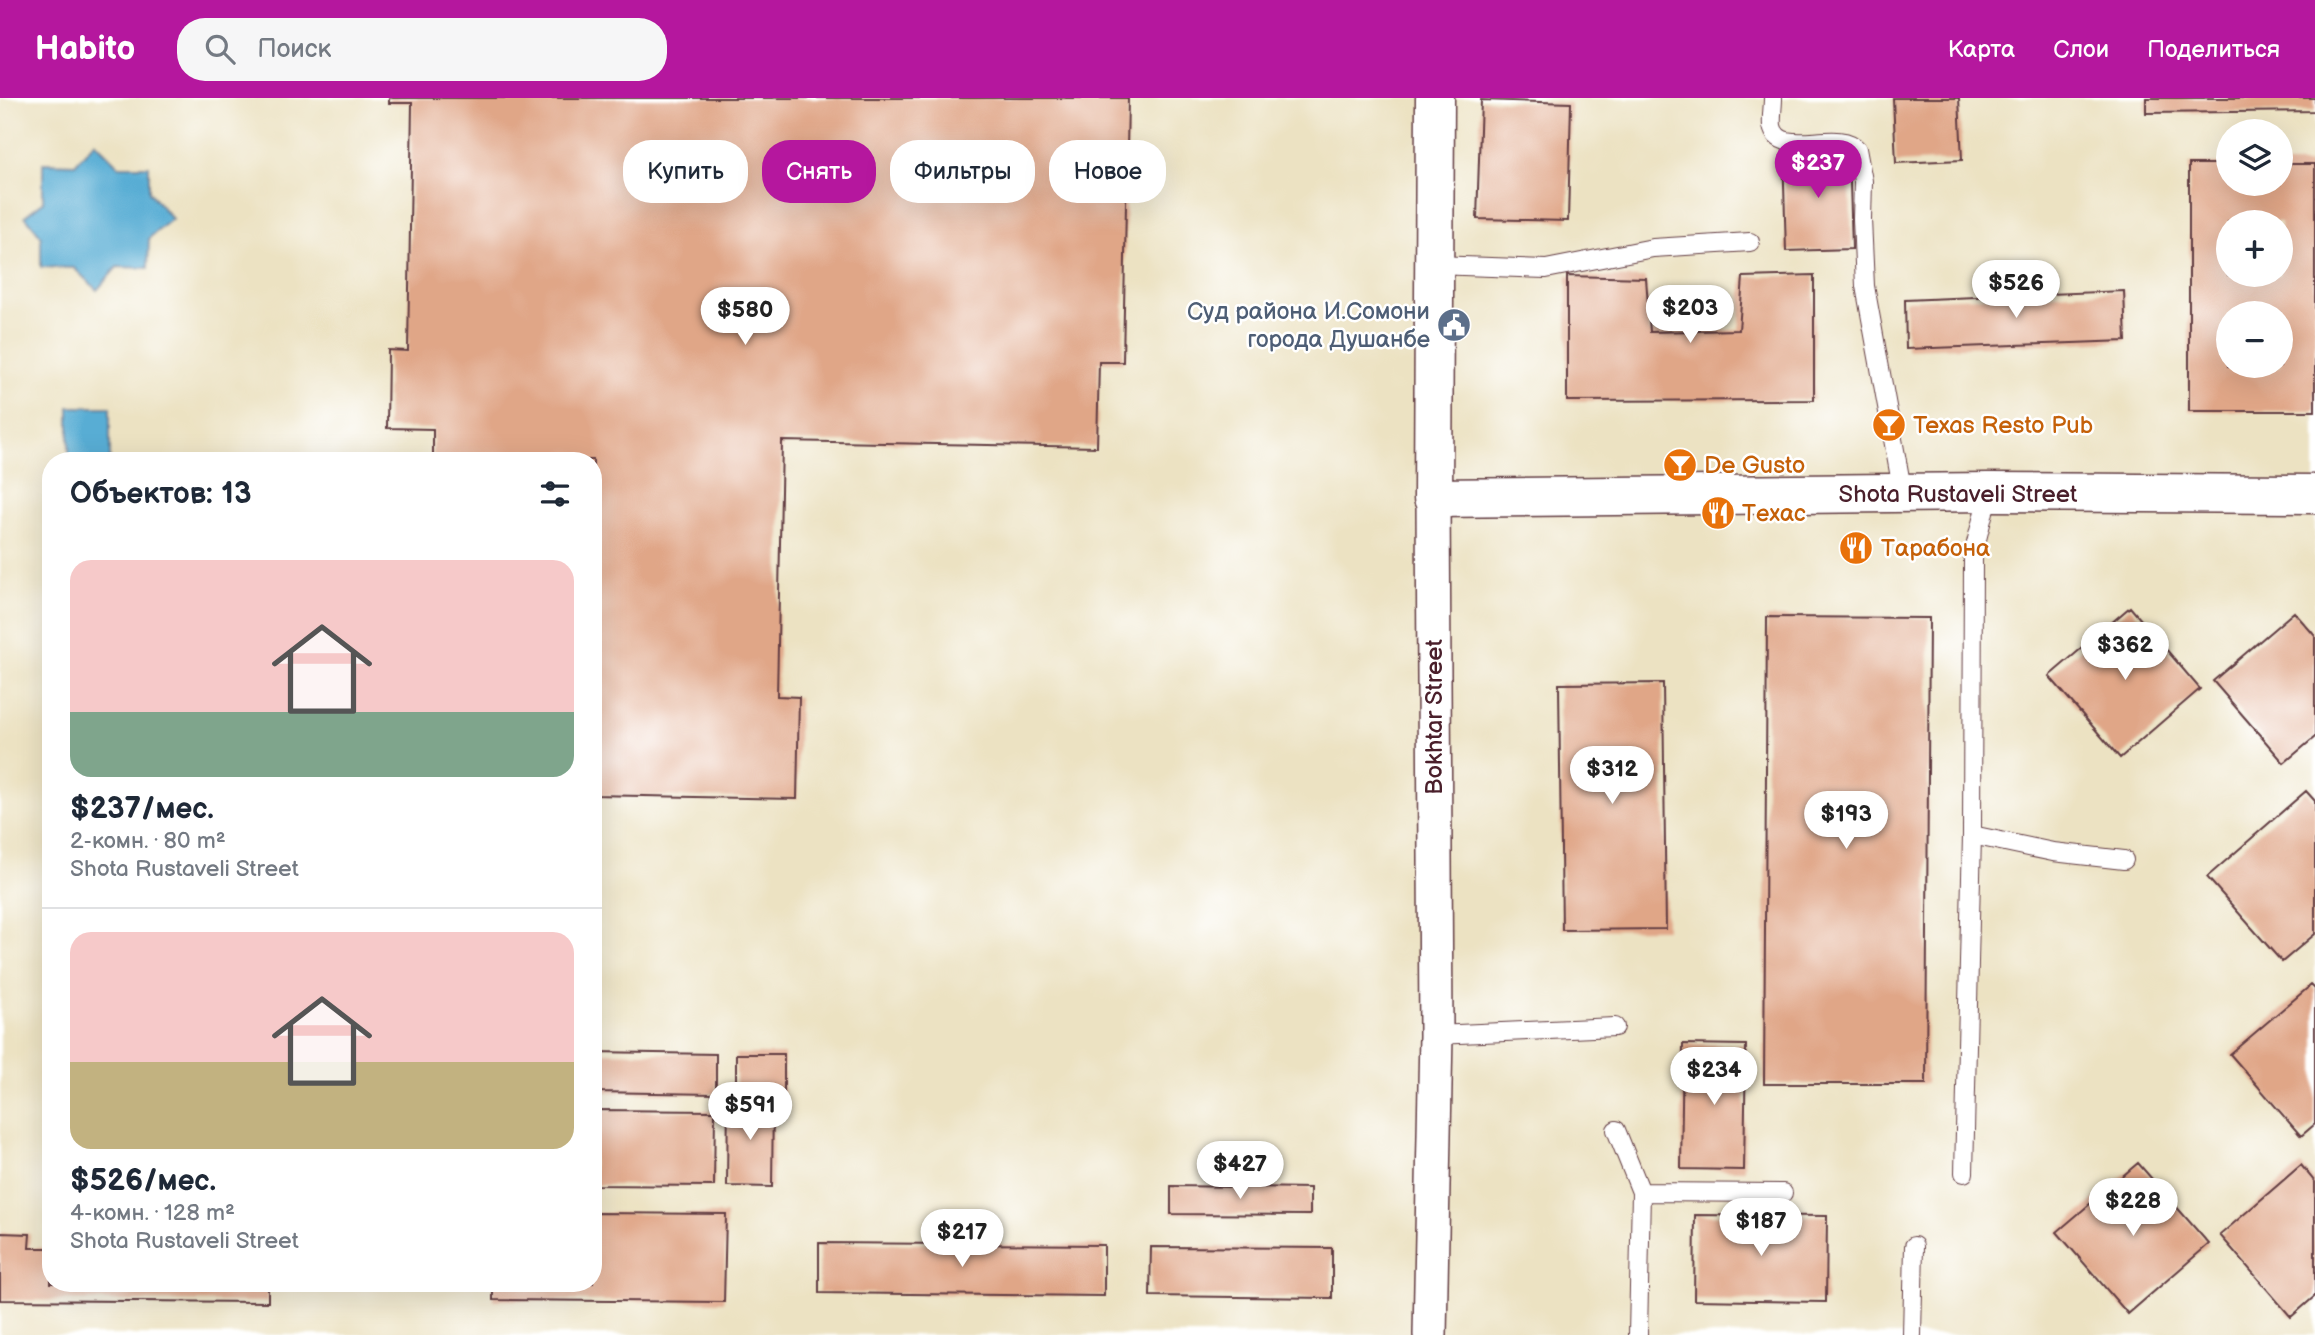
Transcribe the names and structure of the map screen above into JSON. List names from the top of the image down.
{
  "streets": {
    "street": ["Shota Rustaveli Street", "Bokhtar Street"]
  },
  "crossings": [
    ["Shota Rustaveli Street", "Bokhtar Street"]
  ],
  "places": {
    "public building": ["Суд района И.Сомони города Душанбе"],
    "bar": ["Texas Resto Pub", "De Gusto"],
    "restaurant": ["Техас", "Тарабона"]
  },
  "page": {
    "header": "Habito",
    "search": "Поиск",
    "nav": ["Карта", "Слои", "Поделиться"],
    "map_buttons": ["+", "−"],
    "price": [
      "$237",
      "$526",
      "$203",
      "$580",
      "$362",
      "$312",
      "$193",
      "$234",
      "$591",
      "$427",
      "$228",
      "$187",
      "$217"
    ],
    "chip": [
      "Купить",
      "Снять",
      "Фильтры",
      "Новое"
    ],
    "heading": "Объектов: 13",
    "list": [
      {
        "name": "$237/мес.",
        "note": "2-комн. · 80 m² · Shota Rustaveli Street"
      },
      {
        "name": "$526/мес.",
        "note": "4-комн. · 128 m² · Shota Rustaveli Street"
      }
    ]
  }
}
